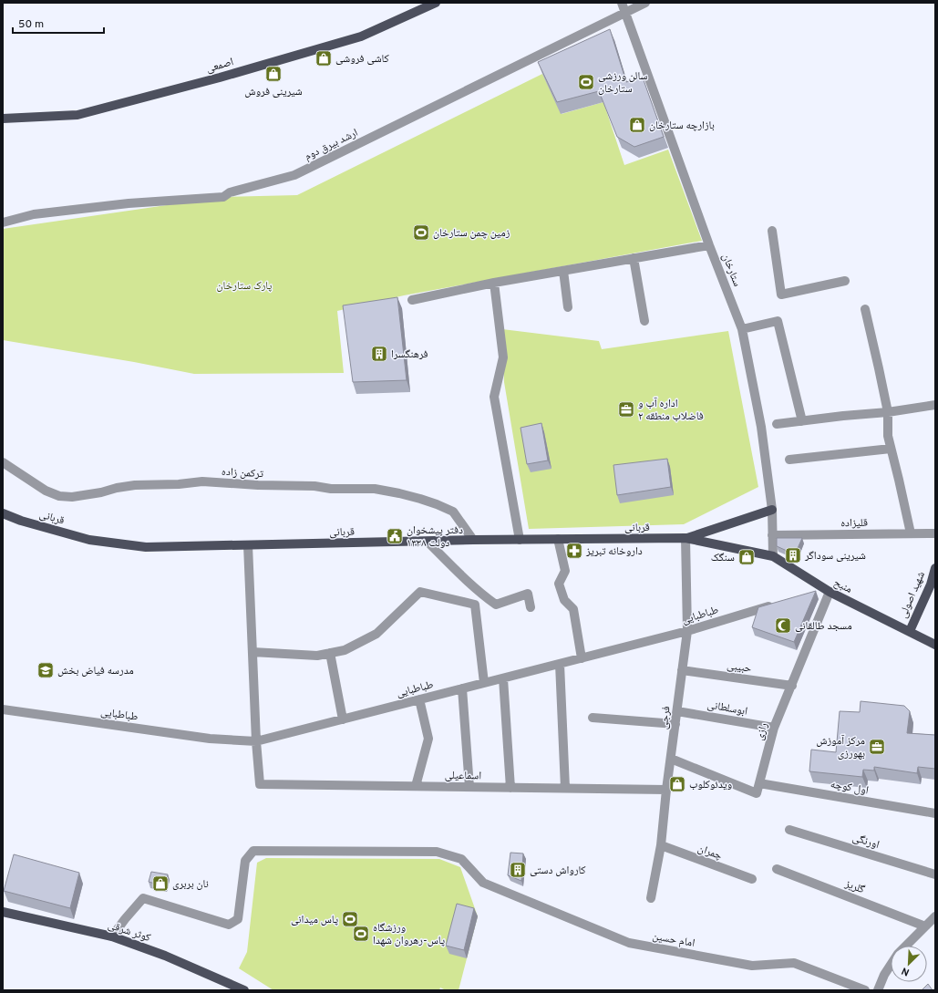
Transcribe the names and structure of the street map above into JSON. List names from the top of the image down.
{
  "streets": {
    "main road": [
      "اصمعی",
      "قربانی",
      "منبح",
      "شهید اصولی",
      "کوثر شرقی"
    ],
    "street": [
      "ارشد بیرق دوم",
      "ستارخان",
      "ترکمن زاده",
      "قلیزاده",
      "طباطبایی",
      "حبیبی",
      "ابوسلطانی",
      "فرجی",
      "رازی",
      "اسماعیلی",
      "اول کوچه",
      "اورنگی",
      "چمران",
      "گلریز",
      "امام حسین"
    ]
  },
  "crossings": [
    ["ارشد بیرق دوم", "ستارخان"],
    ["ستارخان", "قلیزاده"],
    ["ستارخان", "منبح"],
    ["ترکمن زاده", "قربانی"],
    ["قربانی", "منبح"],
    ["قربانی", "فرجی"],
    ["منبح", "شهید اصولی"],
    ["منبح", "فرجی"],
    ["منبح", "رازی"],
    ["طباطبایی", "فرجی"],
    ["طباطبایی", "اسماعیلی"],
    ["حبیبی", "فرجی"],
    ["حبیبی", "رازی"],
    ["ابوسلطانی", "فرجی"],
    ["ابوسلطانی", "رازی"],
    ["فرجی", "اسماعیلی"],
    ["فرجی", "چمران"],
    ["رازی", "اول کوچه"],
    ["کوثر شرقی", "امام حسین"]
  ],
  "parks": ["پارک ستارخان"],
  "places": {
    "shop": [
      "کاشی فروشی",
      "شیرینی فروش",
      "بازارچه ستارخان",
      "سنگک",
      "ویدئوکلوب",
      "نان بربری"
    ],
    "sports": [
      "سالن ورزشی ستارخان",
      "زمین چمن ستارخان",
      "پاس میدانی",
      "ورزشگاه پاس-رهروان شهدا"
    ],
    "building": ["فرهنگسرا", "شیرینی سوداگر", "کارواش دستی"],
    "office": ["اداره آب و فاضلاب منطقه ۲", "مرکز آموزش بهورزی"],
    "public building": ["دفتر پیشخوان دولت ۱۳۳۸"],
    "pharmacy": ["داروخانه تبریز"],
    "mosque": ["مسجد طالقانی"],
    "school or university": ["مدرسه فیاض بخش"]
  },
  "scale_bar": "50 m",
  "north": "bottom left"
}
